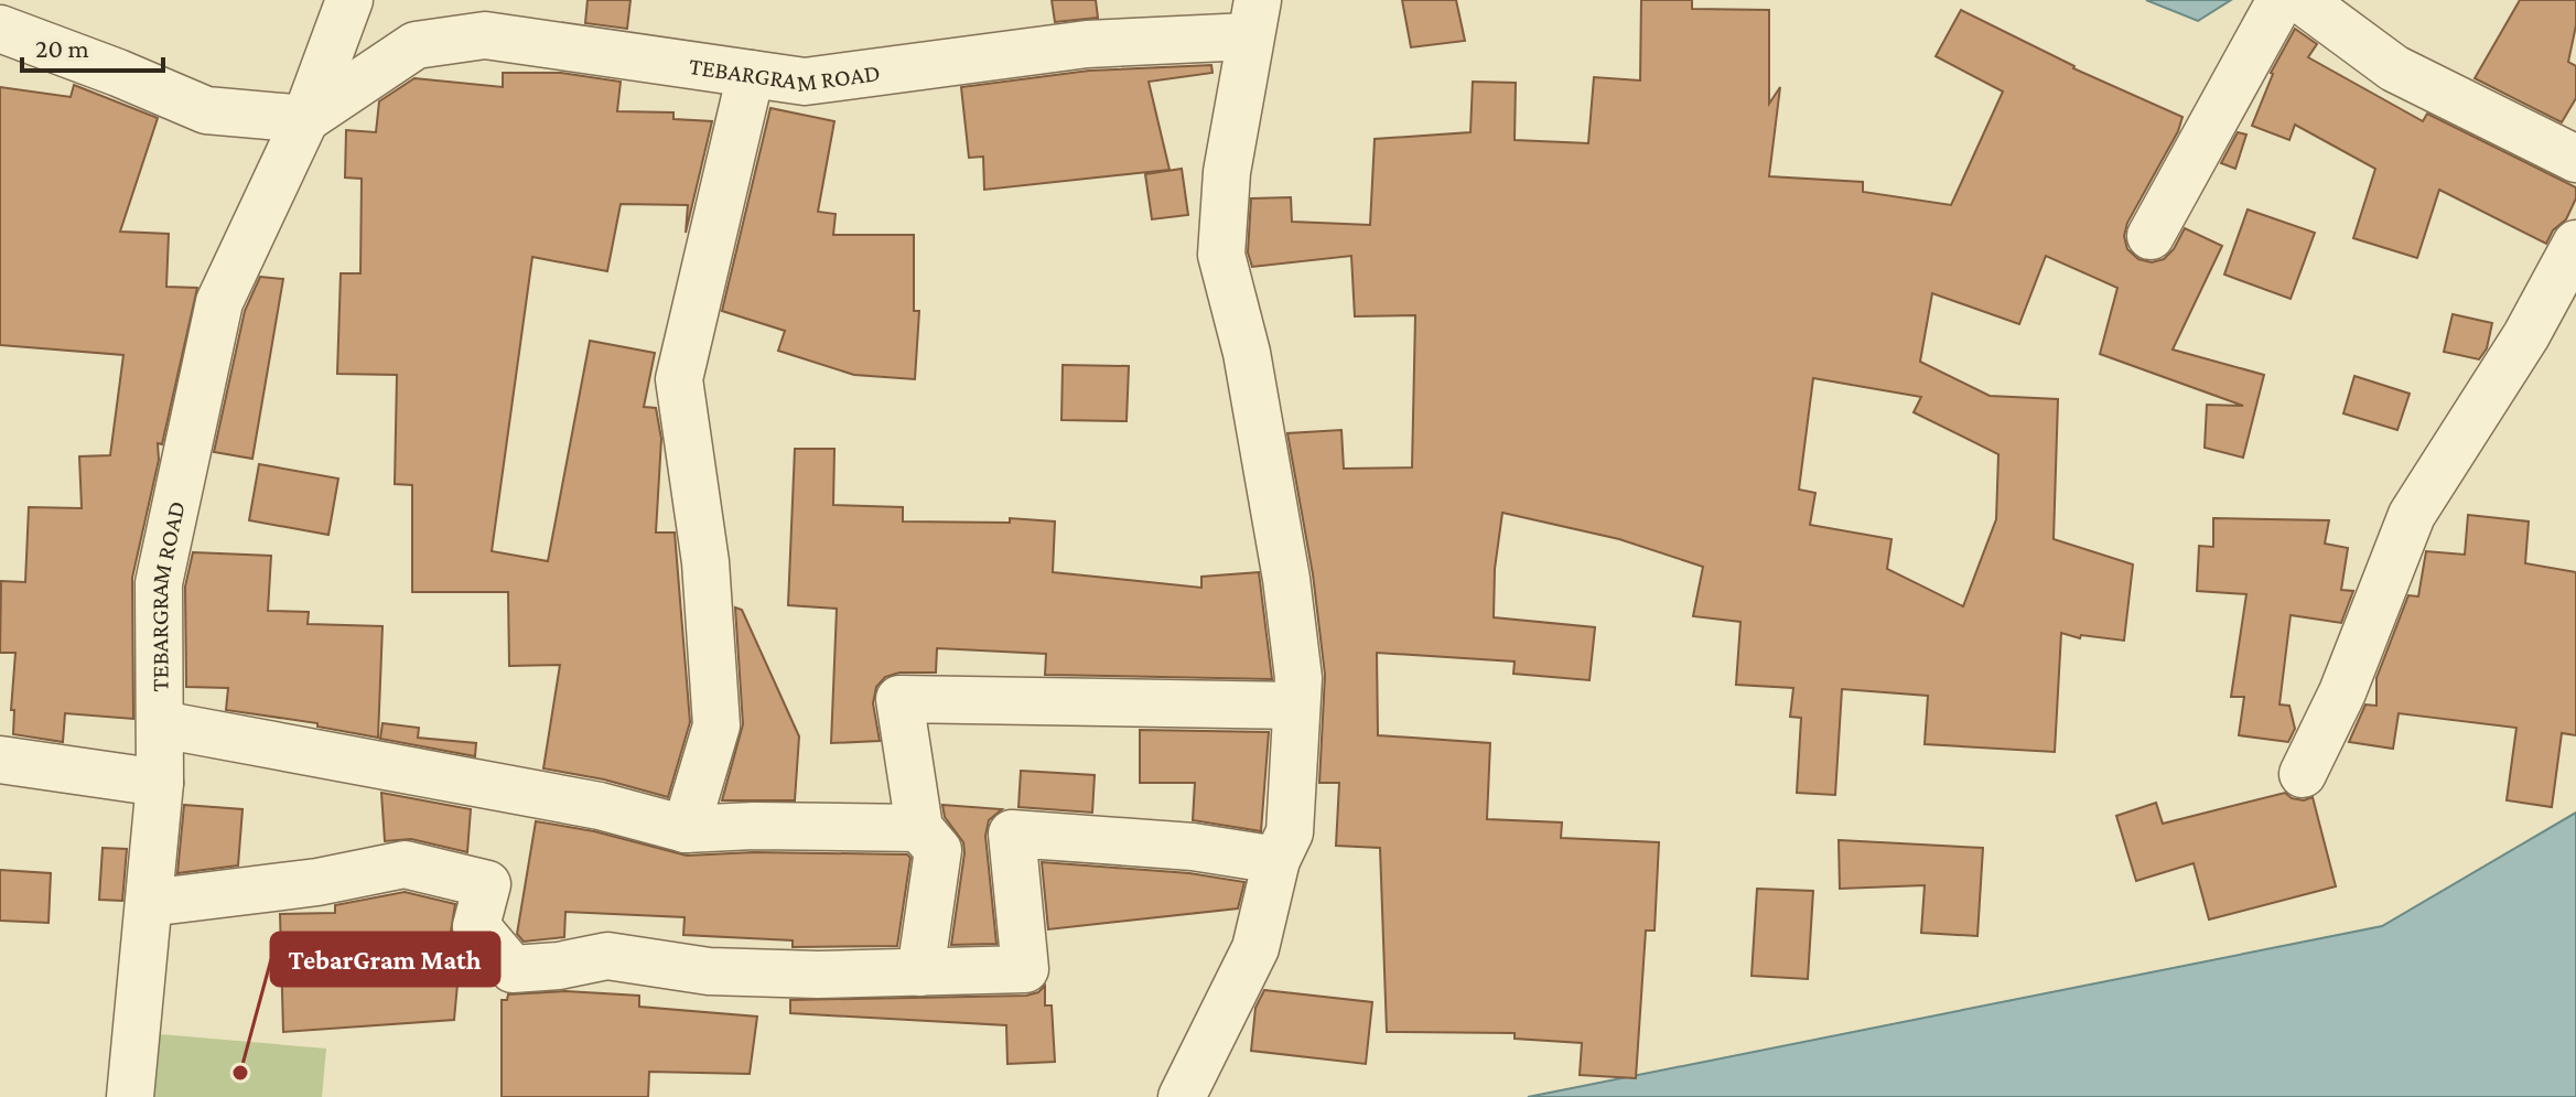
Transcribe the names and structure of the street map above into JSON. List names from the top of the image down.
{
  "streets": {
    "street": ["TEBARGRAM ROAD"]
  },
  "places": ["TebarGram Math"],
  "scale_bar": "20 m"
}
